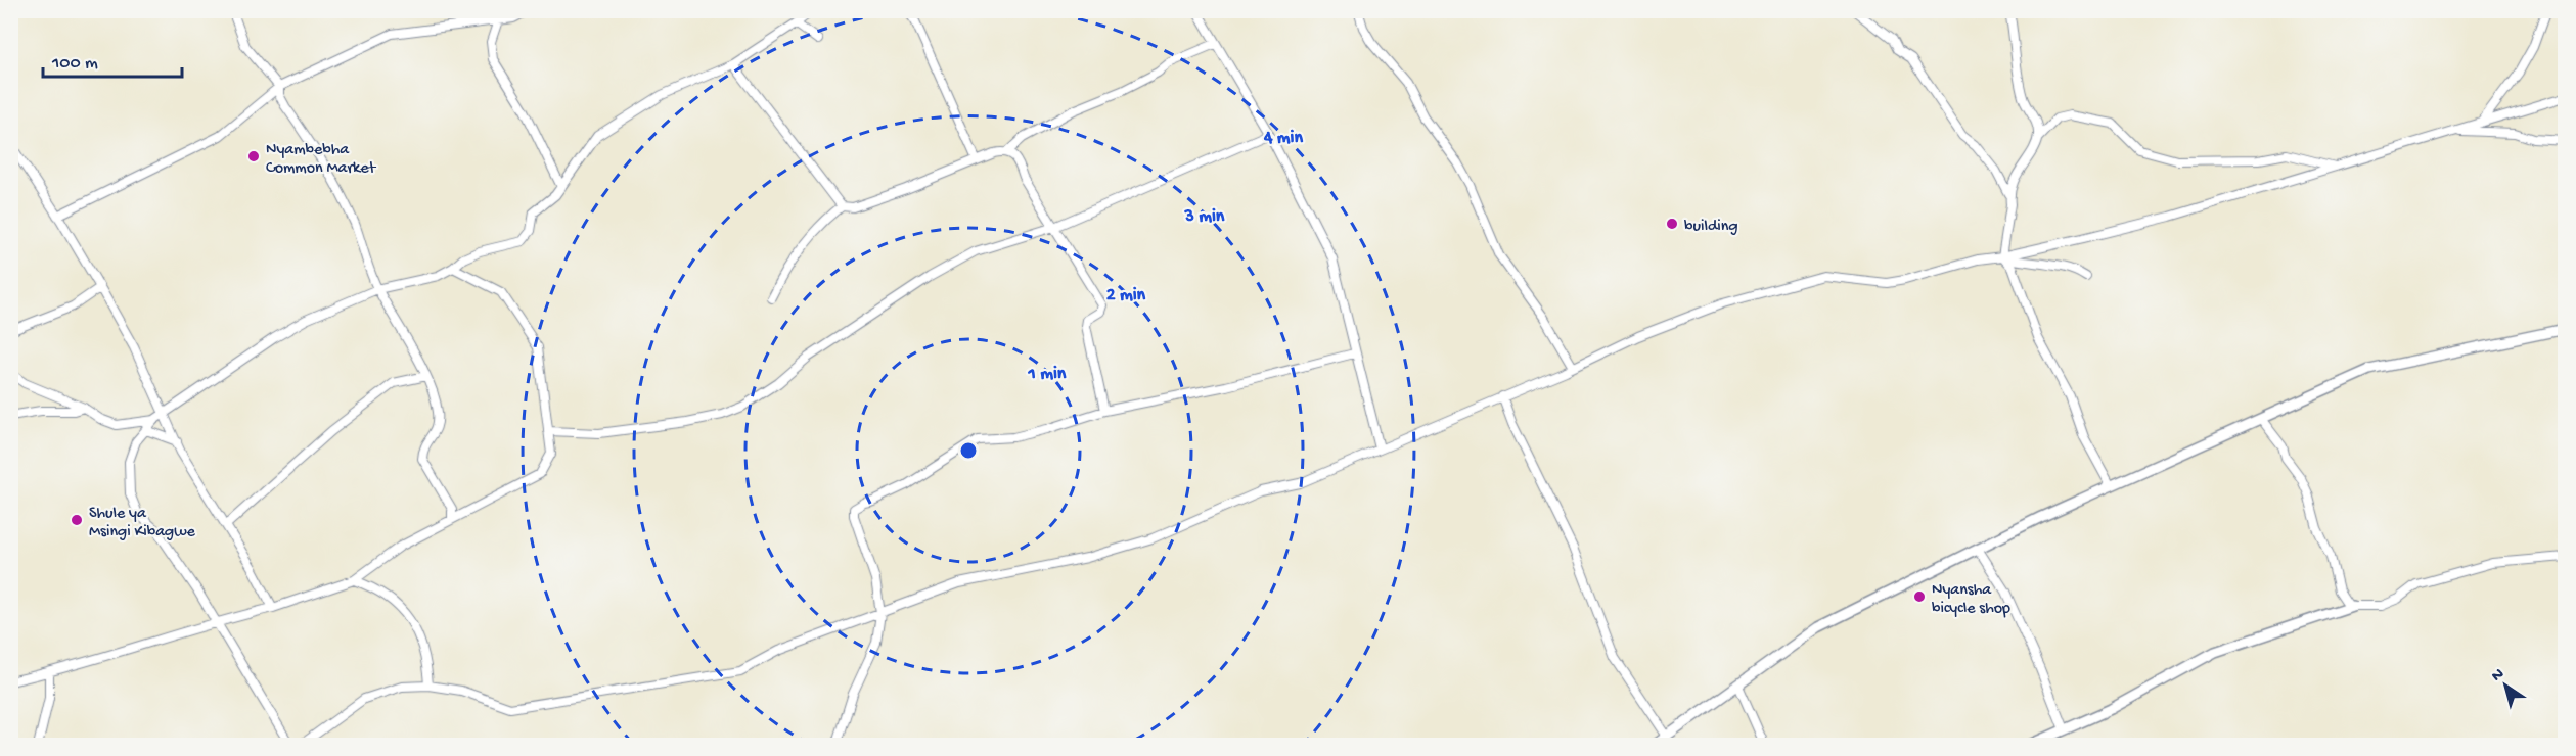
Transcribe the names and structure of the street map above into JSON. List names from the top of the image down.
{
  "places": [
    "Nyambebha Common Market",
    "building",
    "Shule ya Msingi Kibagwe",
    "Nyansha bicycle shop"
  ],
  "scale_bar": "100 m",
  "north": "top left",
  "rings": [
    "4 min",
    "3 min",
    "2 min",
    "1 min"
  ]
}
